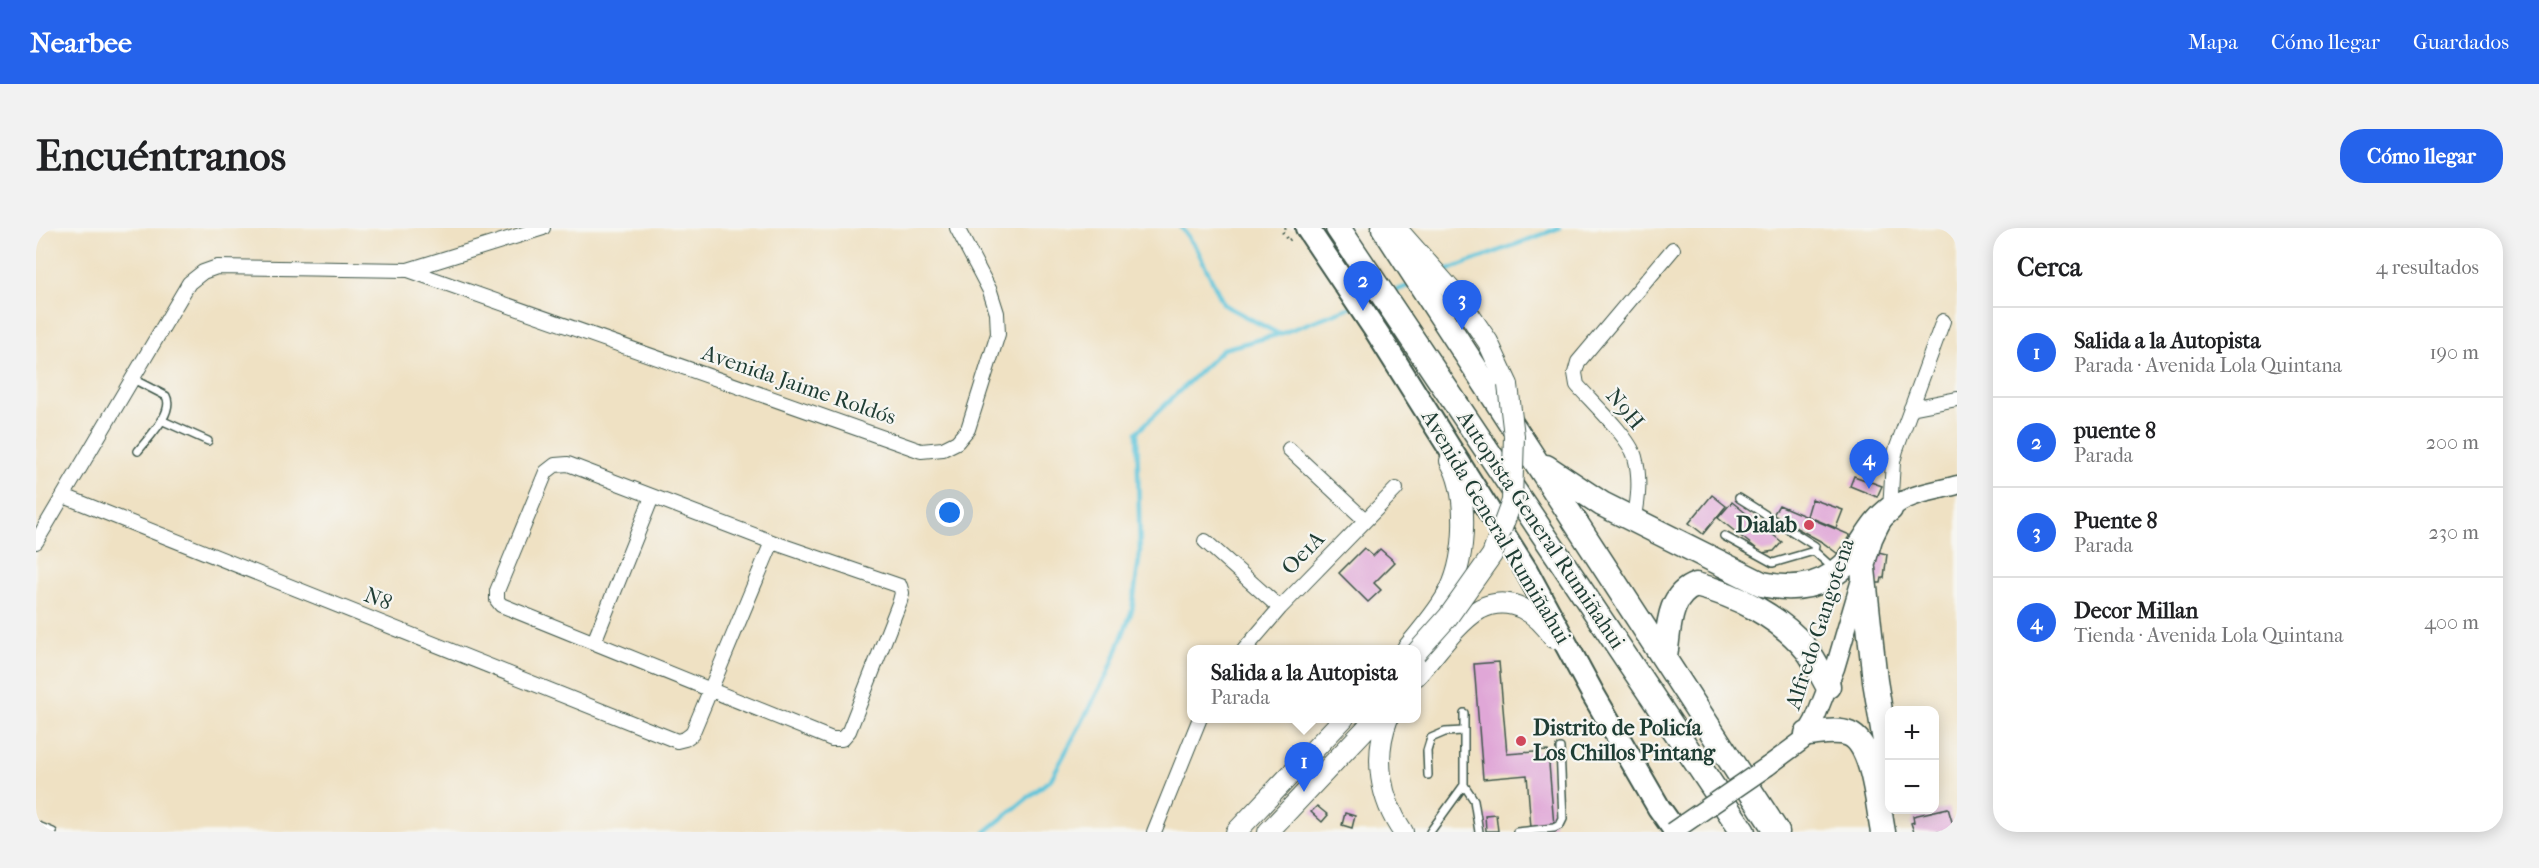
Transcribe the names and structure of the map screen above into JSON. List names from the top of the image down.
{
  "streets": {
    "highway": ["Autopista General Rumiñahui"],
    "main road": ["Avenida General Rumiñahui"],
    "street": [
      "Avenida Jaime Roldós",
      "N9H",
      "Oe1A",
      "N8",
      "Alfredo Gangotena"
    ]
  },
  "crossings": [
    ["Avenida Jaime Roldós", "N8"],
    ["Avenida General Rumiñahui", "Alfredo Gangotena"]
  ],
  "places": ["Dialab", "Distrito de Policía Los Chillos Pintang"],
  "page": {
    "header": "Nearbee",
    "nav": ["Mapa", "Cómo llegar", "Guardados"],
    "buttons": "Cómo llegar",
    "title": "Encuéntranos",
    "heading": ["Cerca", "4 resultados"],
    "pins": [
      "2",
      "3",
      "4",
      "1"
    ],
    "list": [
      {
        "mark": "1",
        "name": "Salida a la Autopista",
        "note": "Parada · Avenida Lola Quintana",
        "value": "190 m"
      },
      {
        "mark": "2",
        "name": "puente 8",
        "note": "Parada",
        "value": "200 m"
      },
      {
        "mark": "3",
        "name": "Puente 8",
        "note": "Parada",
        "value": "230 m"
      },
      {
        "mark": "4",
        "name": "Decor Millan",
        "note": "Tienda · Avenida Lola Quintana",
        "value": "400 m"
      }
    ],
    "popup": ["Salida a la Autopista", "Parada"],
    "map_buttons": ["+", "−"]
  }
}
